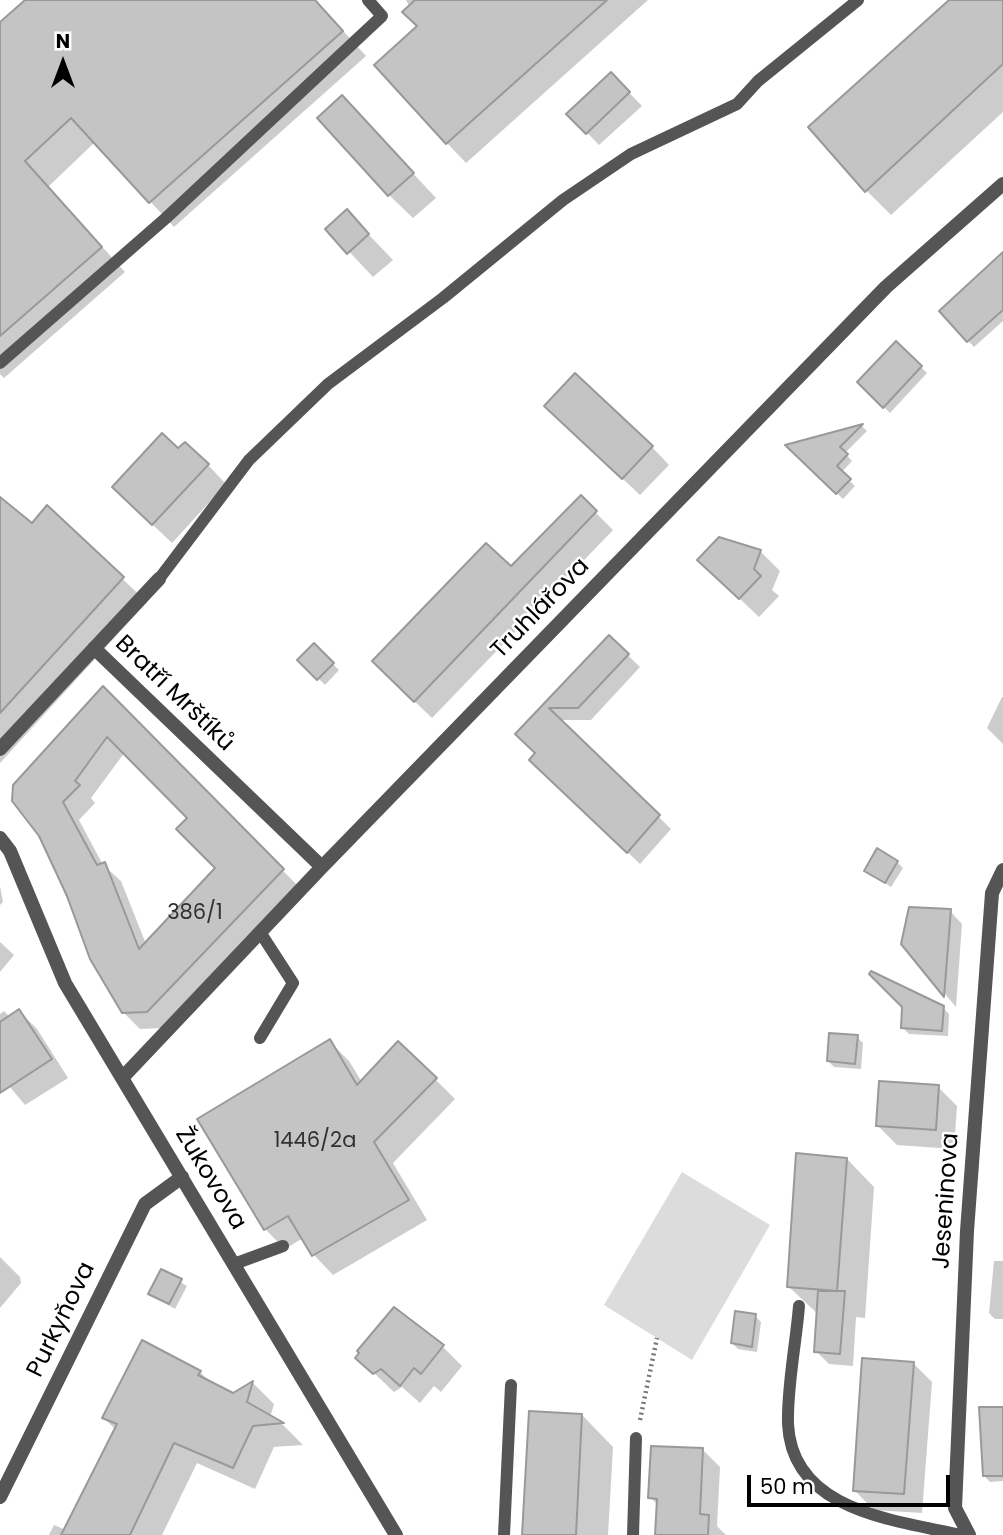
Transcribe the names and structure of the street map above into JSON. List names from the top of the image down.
{
  "streets": {
    "street": [
      "Truhlářova",
      "Bratří Mrštíků",
      "Žukovova",
      "Jeseninova",
      "Purkyňova"
    ]
  },
  "crossings": [
    ["Truhlářova", "Bratří Mrštíků"],
    ["Truhlářova", "Žukovova"],
    ["Žukovova", "Purkyňova"]
  ],
  "house_numbers": ["386/1", "1446/2a"],
  "scale_bar": "50 m",
  "north": "top"
}
